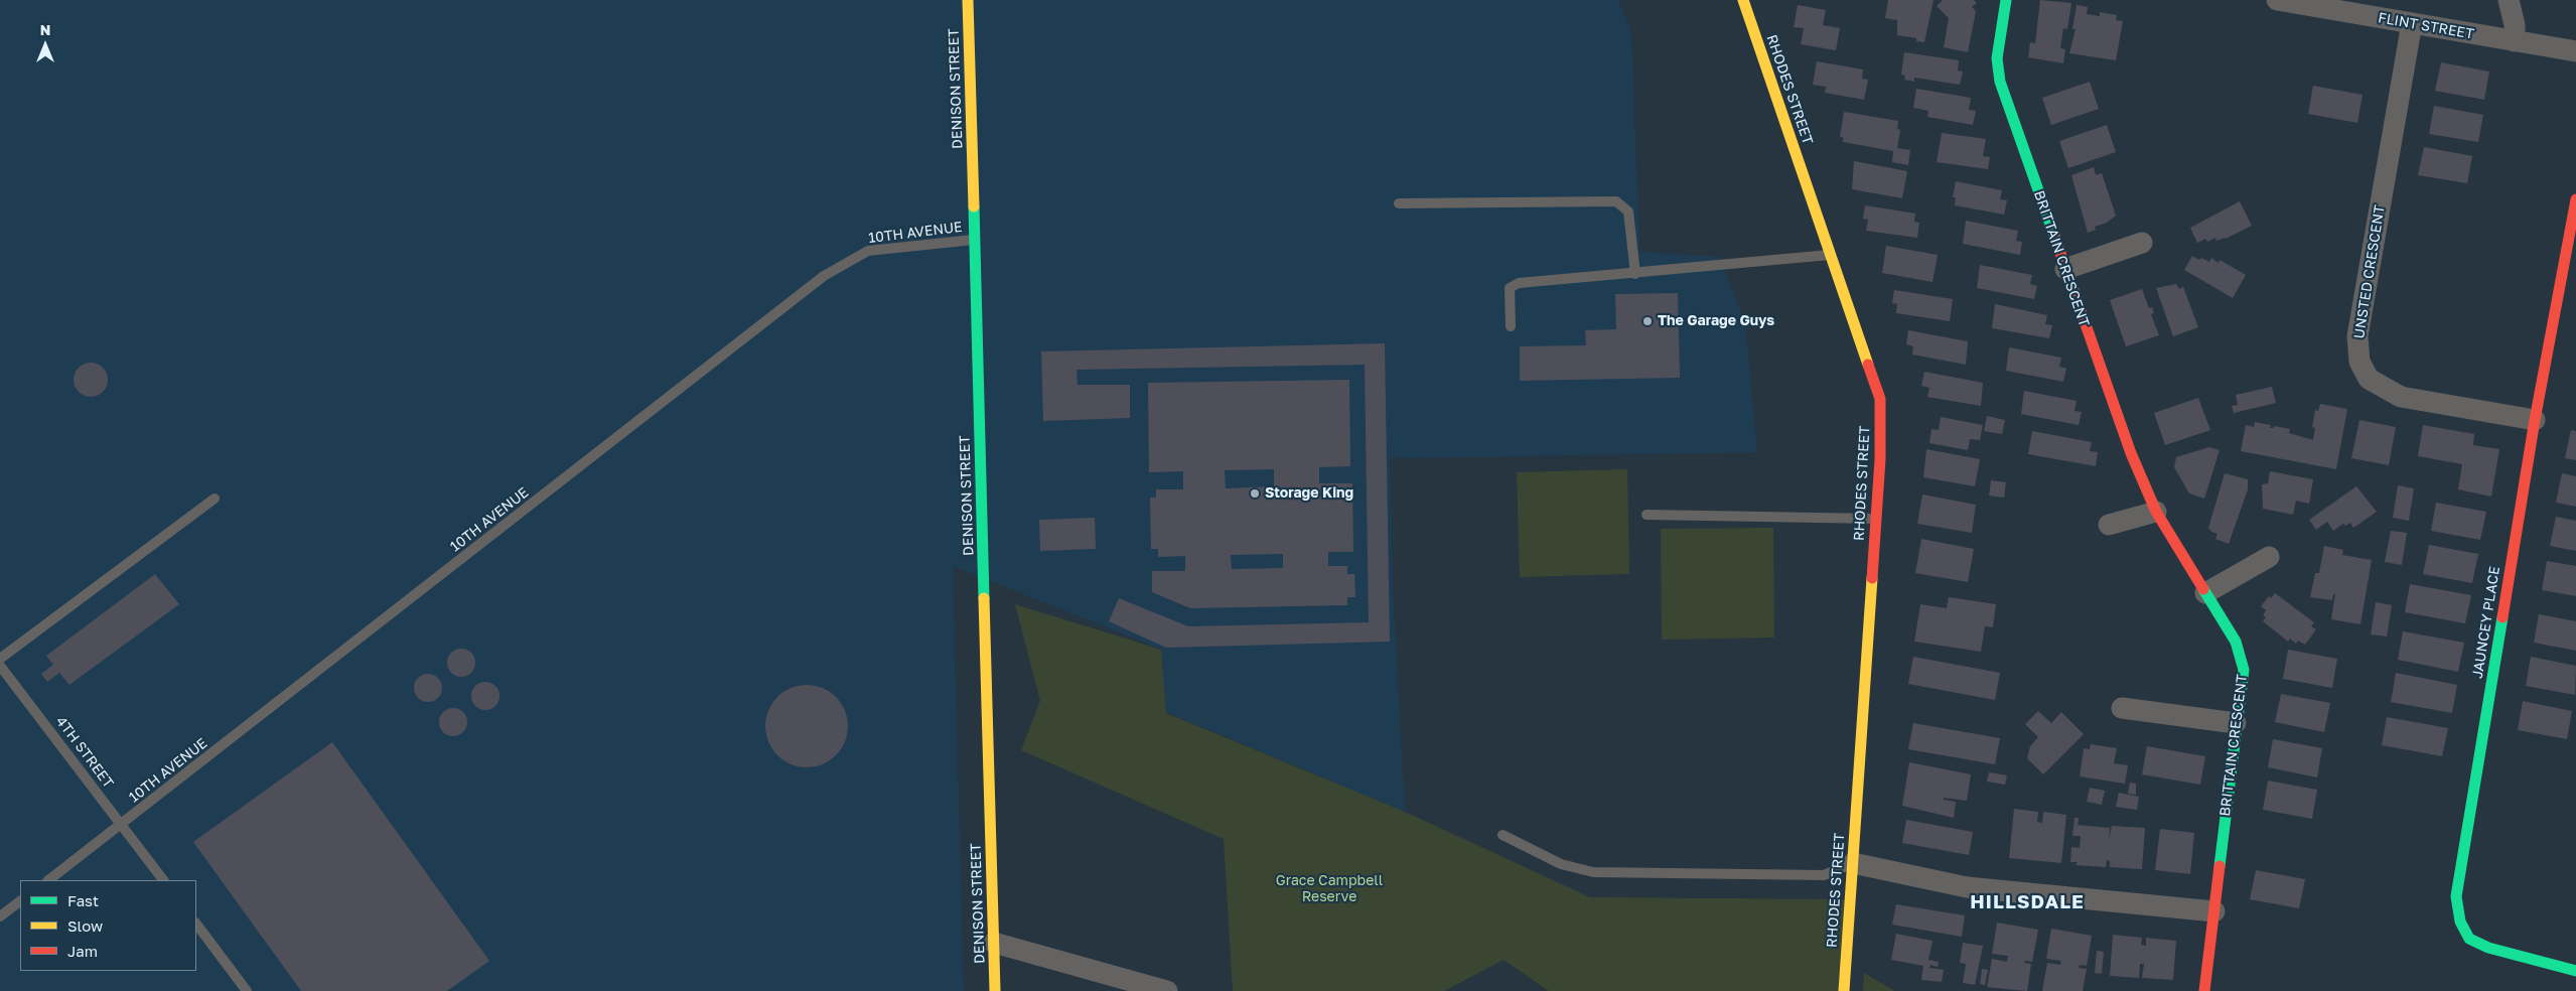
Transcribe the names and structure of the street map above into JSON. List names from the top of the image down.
{
  "streets": {
    "street": [
      "FLINT STREET",
      "DENISON STREET",
      "RHODES STREET",
      "BRITTAIN CRESCENT",
      "UNSTED CRESCENT",
      "JAUNCEY PLACE"
    ],
    "lane": ["10TH AVENUE", "4TH STREET"]
  },
  "crossings": [
    ["FLINT STREET", "UNSTED CRESCENT"],
    ["DENISON STREET", "10TH AVENUE"],
    ["10TH AVENUE", "4TH STREET"],
    ["UNSTED CRESCENT", "JAUNCEY PLACE"]
  ],
  "districts": ["HILLSDALE"],
  "parks": ["Grace Campbell Reserve"],
  "places": ["The Garage Guys", "Storage King"],
  "legend": ["Fast", "Slow", "Jam"],
  "north": "top"
}
